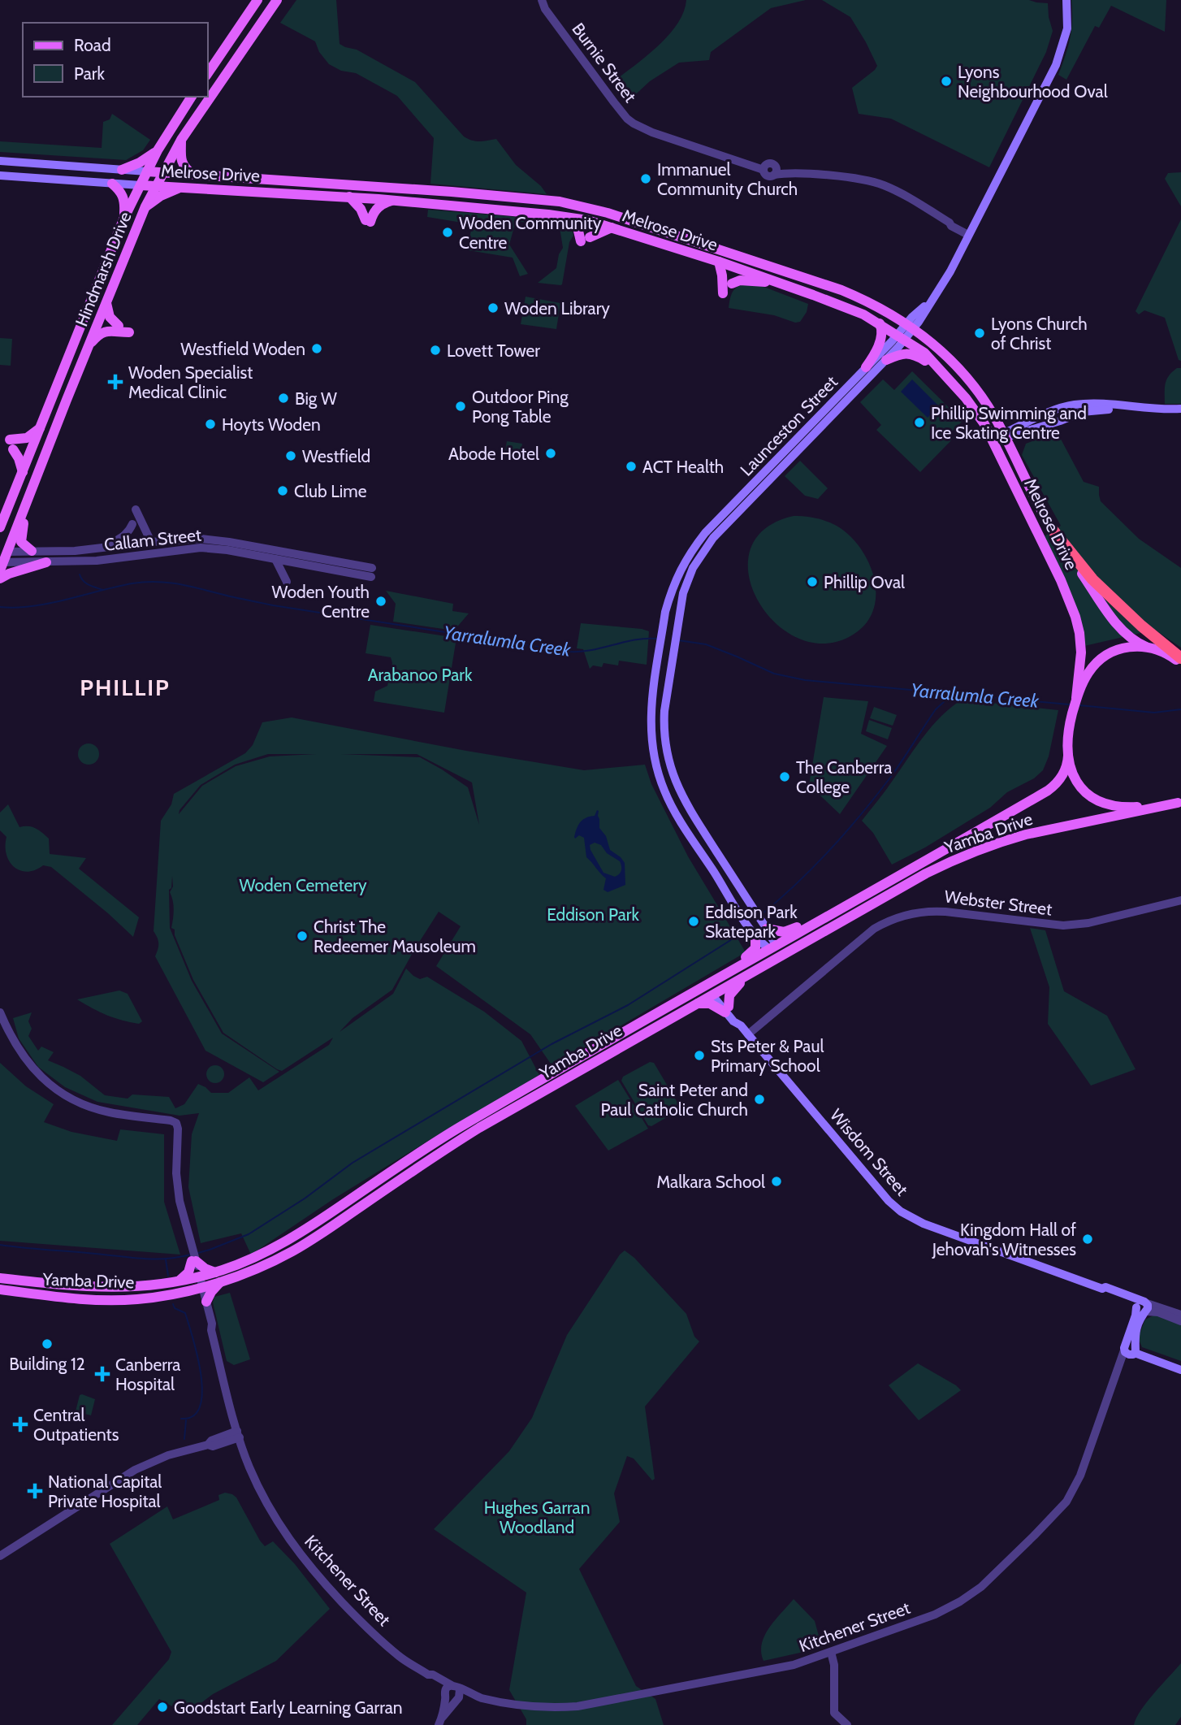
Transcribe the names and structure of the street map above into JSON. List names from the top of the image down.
{
  "streets": {
    "main road": [
      "Melrose Drive",
      "Hindmarsh Drive",
      "Launceston Street",
      "Yamba Drive",
      "Wisdom Street",
      "Kitchener Street"
    ],
    "street": ["Burnie Street", "Callam Street", "Webster Street"]
  },
  "crossings": [
    ["Burnie Street", "Launceston Street"],
    ["Melrose Drive", "Hindmarsh Drive"],
    ["Melrose Drive", "Launceston Street"],
    ["Hindmarsh Drive", "Callam Street"],
    ["Launceston Street", "Yamba Drive"],
    ["Yamba Drive", "Wisdom Street"],
    ["Yamba Drive", "Kitchener Street"],
    ["Webster Street", "Wisdom Street"],
    ["Wisdom Street", "Kitchener Street"]
  ],
  "districts": ["PHILLIP"],
  "water": ["Yarralumla Creek"],
  "parks": [
    "Arabanoo Park",
    "Woden Cemetery",
    "Eddison Park",
    "Hughes Garran Woodland"
  ],
  "places": {
    "other": [
      "Lyons Neighbourhood Oval",
      "Immanuel Community Church",
      "Woden Community Centre",
      "Woden Library",
      "Lyons Church of Christ",
      "Westfield Woden",
      "Lovett Tower",
      "Big W",
      "Outdoor Ping Pong Table",
      "Phillip Swimming and Ice Skating Centre",
      "Hoyts Woden",
      "Abode Hotel",
      "Westfield",
      "ACT Health",
      "Club Lime",
      "Phillip Oval",
      "Woden Youth Centre",
      "The Canberra College",
      "Eddison Park Skatepark",
      "Christ The Redeemer Mausoleum",
      "Sts Peter & Paul Primary School",
      "Saint Peter and Paul Catholic Church",
      "Malkara School",
      "Kingdom Hall of Jehovah's Witnesses",
      "Building 12",
      "Goodstart Early Learning Garran"
    ],
    "health": [
      "Woden Specialist Medical Clinic",
      "Canberra Hospital",
      "Central Outpatients",
      "National Capital Private Hospital"
    ]
  },
  "legend": ["Road", "Park"]
}
